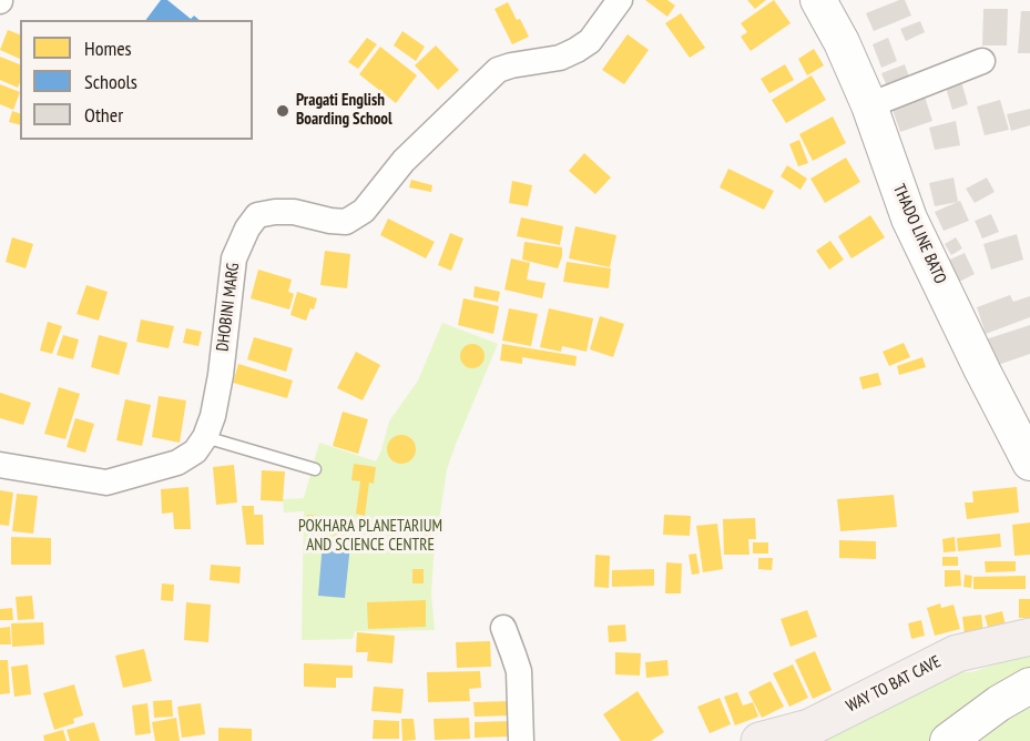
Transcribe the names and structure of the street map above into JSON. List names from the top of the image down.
{
  "streets": {
    "main road": ["THADO LINE BATO", "WAY TO BAT CAVE"],
    "street": ["DHOBINI MARG"]
  },
  "parks": ["POKHARA PLANETARIUM AND SCIENCE CENTRE"],
  "places": ["Pragati English Boarding School"],
  "legend": ["Homes", "Schools", "Other"]
}
